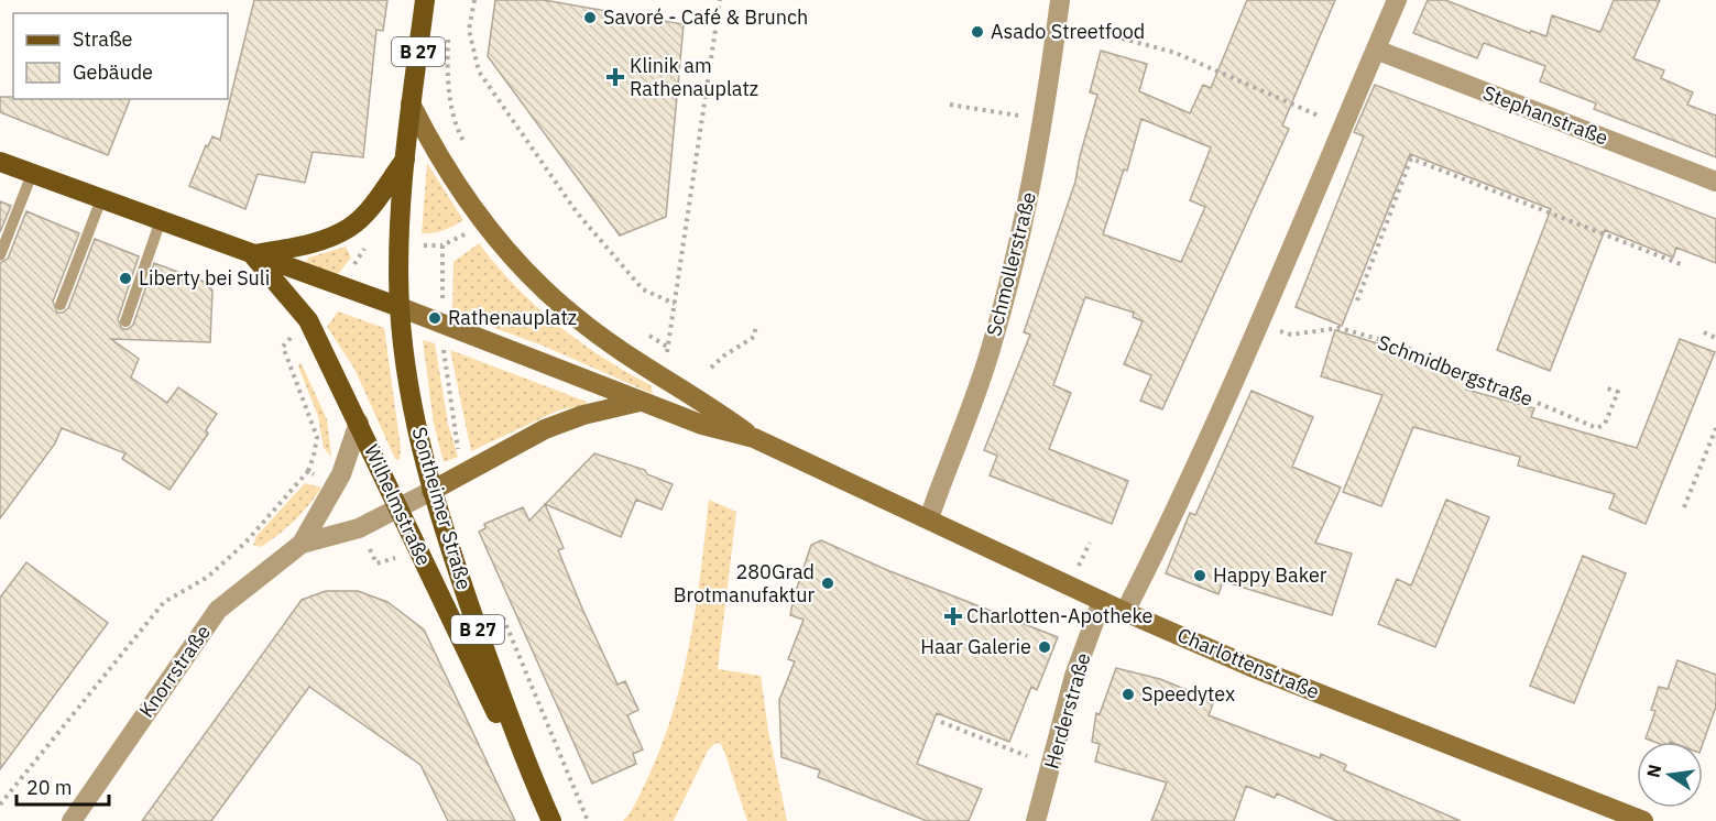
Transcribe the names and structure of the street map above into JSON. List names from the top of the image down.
{
  "streets": {
    "main road": [
      "B 27",
      "Wilhelmstraße",
      "Sontheimer Straße",
      "Charlottenstraße"
    ],
    "street": [
      "Stephanstraße",
      "Schmollerstraße",
      "Knorrstraße",
      "Herderstraße"
    ],
    "path": ["Schmidbergstraße"]
  },
  "crossings": [
    ["B 27", "Sontheimer Straße"],
    ["Schmollerstraße", "Charlottenstraße"],
    ["Wilhelmstraße", "Sontheimer Straße"],
    ["Wilhelmstraße", "Charlottenstraße"],
    ["Wilhelmstraße", "Knorrstraße"],
    ["Sontheimer Straße", "Charlottenstraße"],
    ["Sontheimer Straße", "Knorrstraße"],
    ["Charlottenstraße", "Herderstraße"]
  ],
  "places": {
    "other": [
      "Savoré - Café & Brunch",
      "Asado Streetfood",
      "Liberty bei Suli",
      "Rathenauplatz",
      "Happy Baker",
      "280Grad Brotmanufaktur",
      "Haar Galerie",
      "Speedytex"
    ],
    "health": ["Klinik am Rathenauplatz", "Charlotten-Apotheke"]
  },
  "legend": ["Straße", "Gebäude"],
  "scale_bar": "20 m",
  "north": "left"
}
